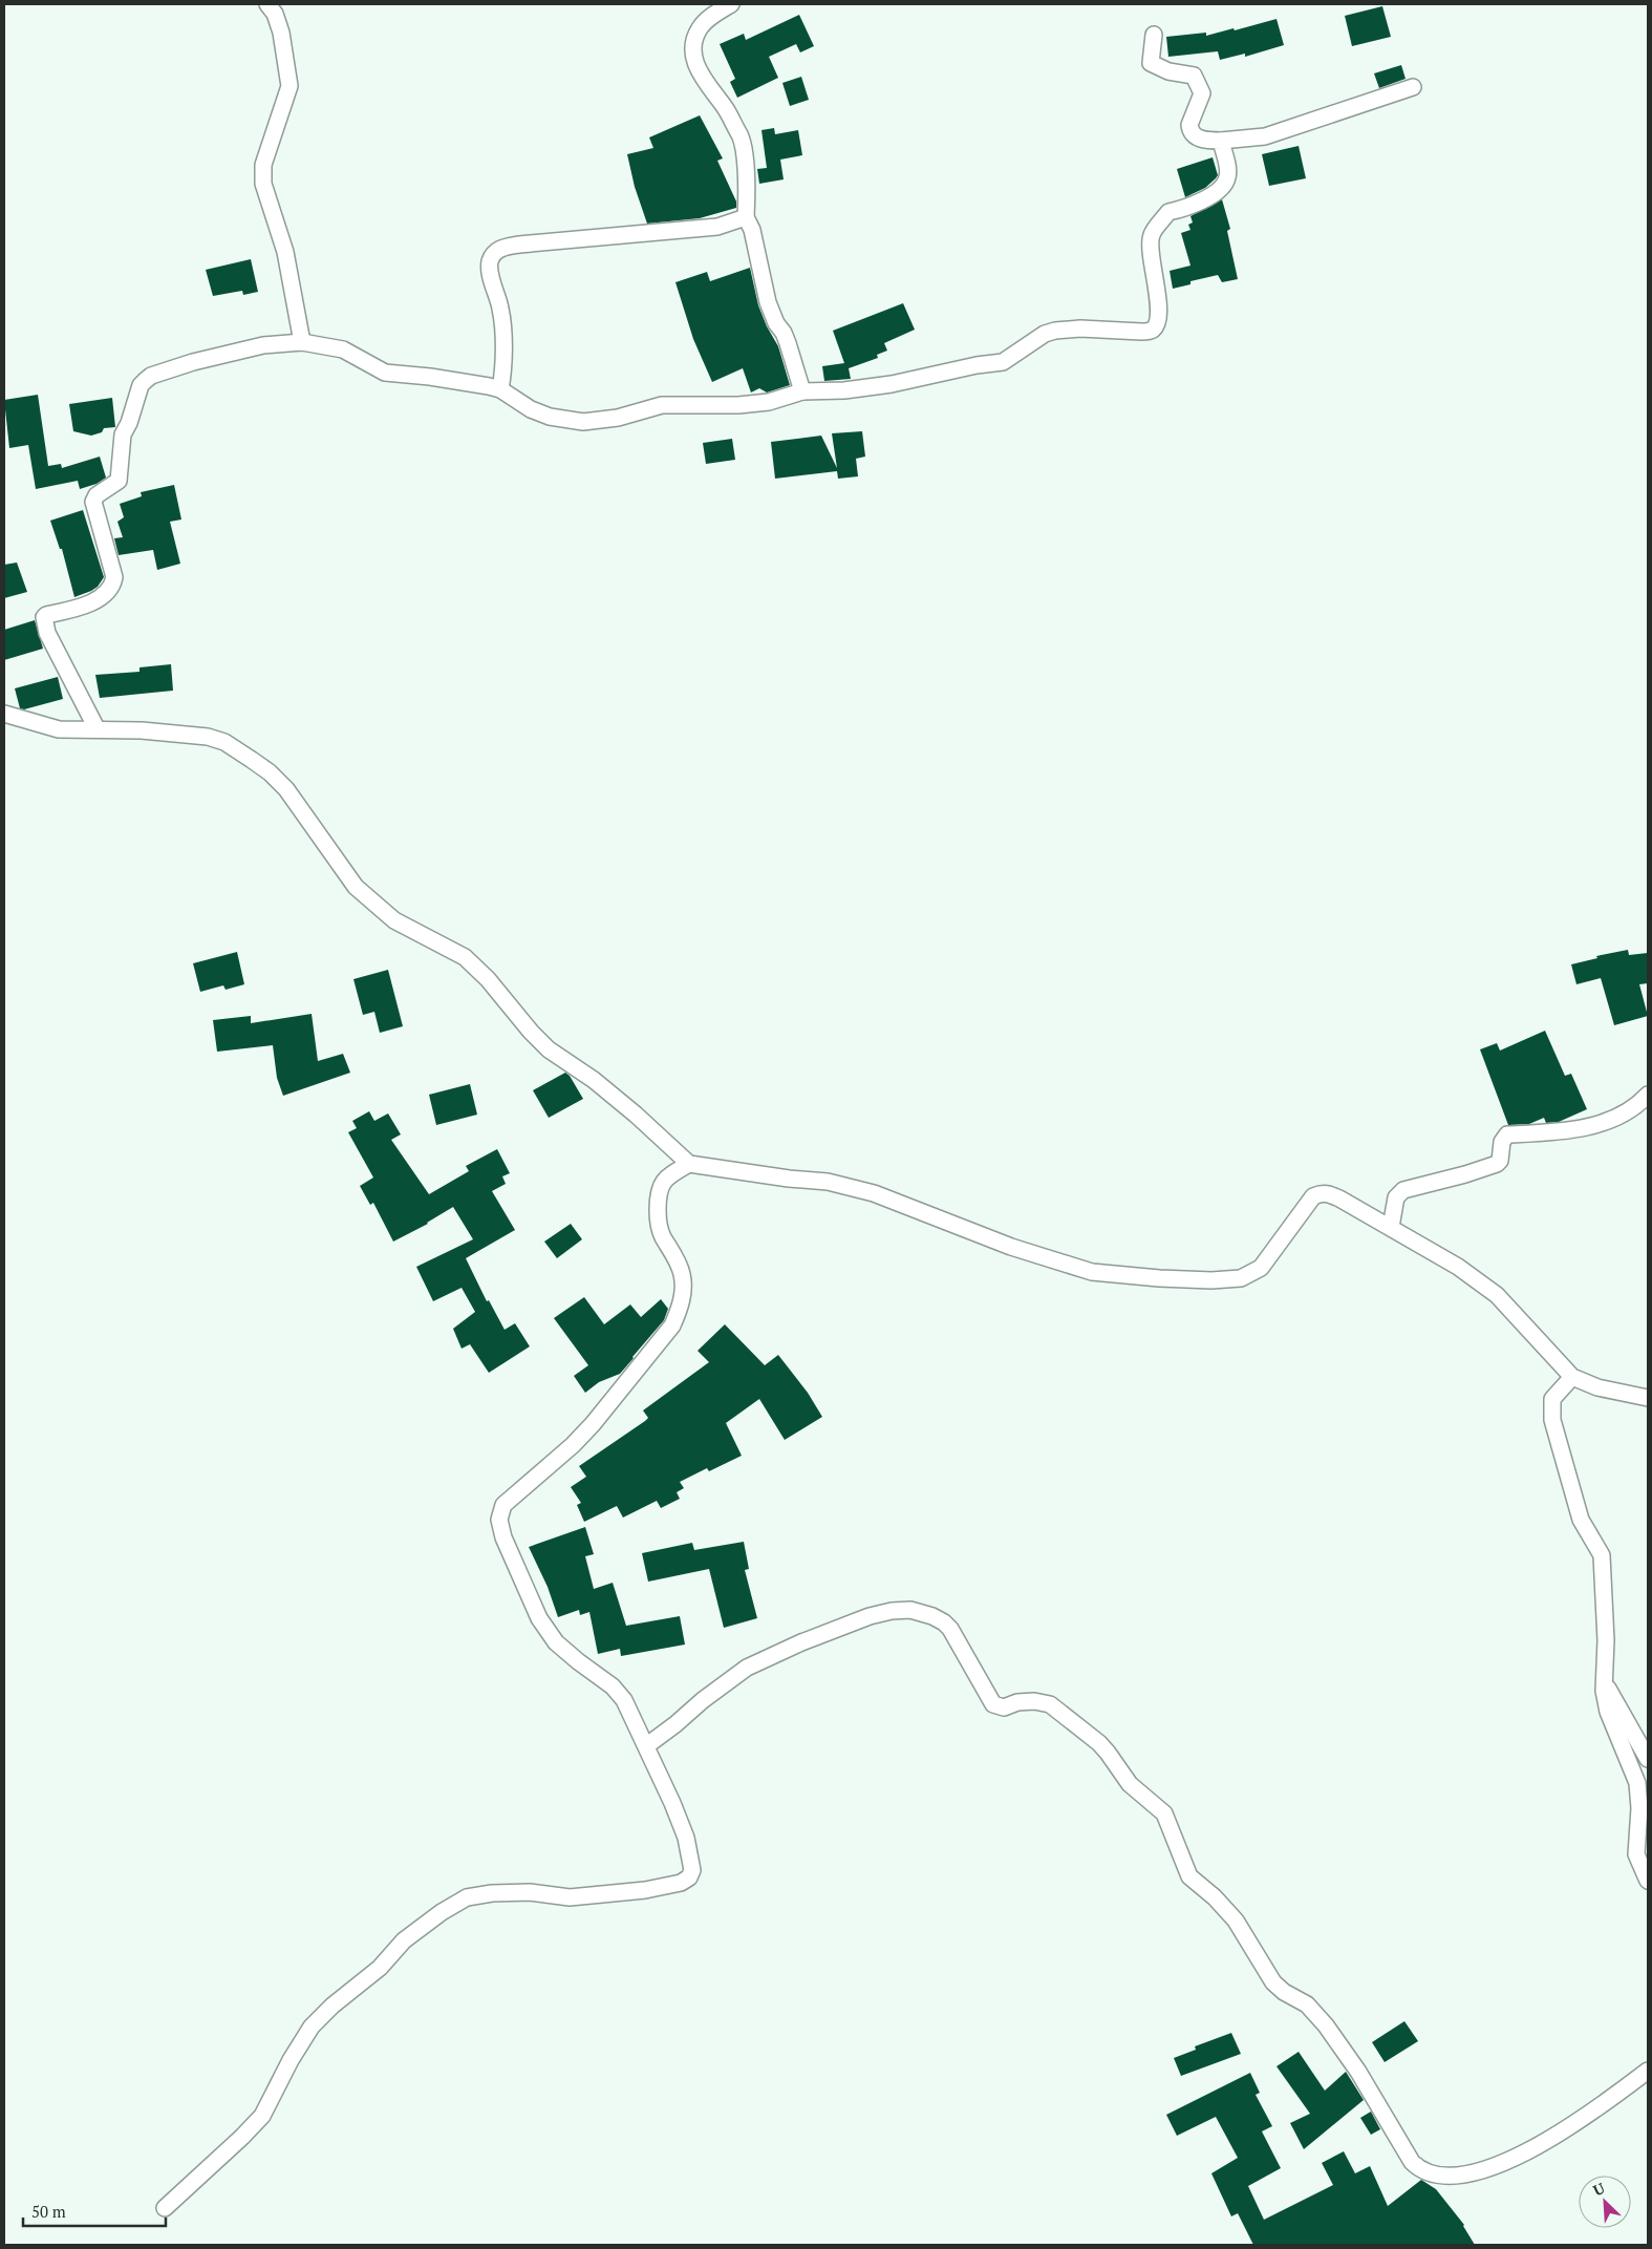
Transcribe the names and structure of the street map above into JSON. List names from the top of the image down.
{
  "scale_bar": "50 m",
  "north": "top left"
}
